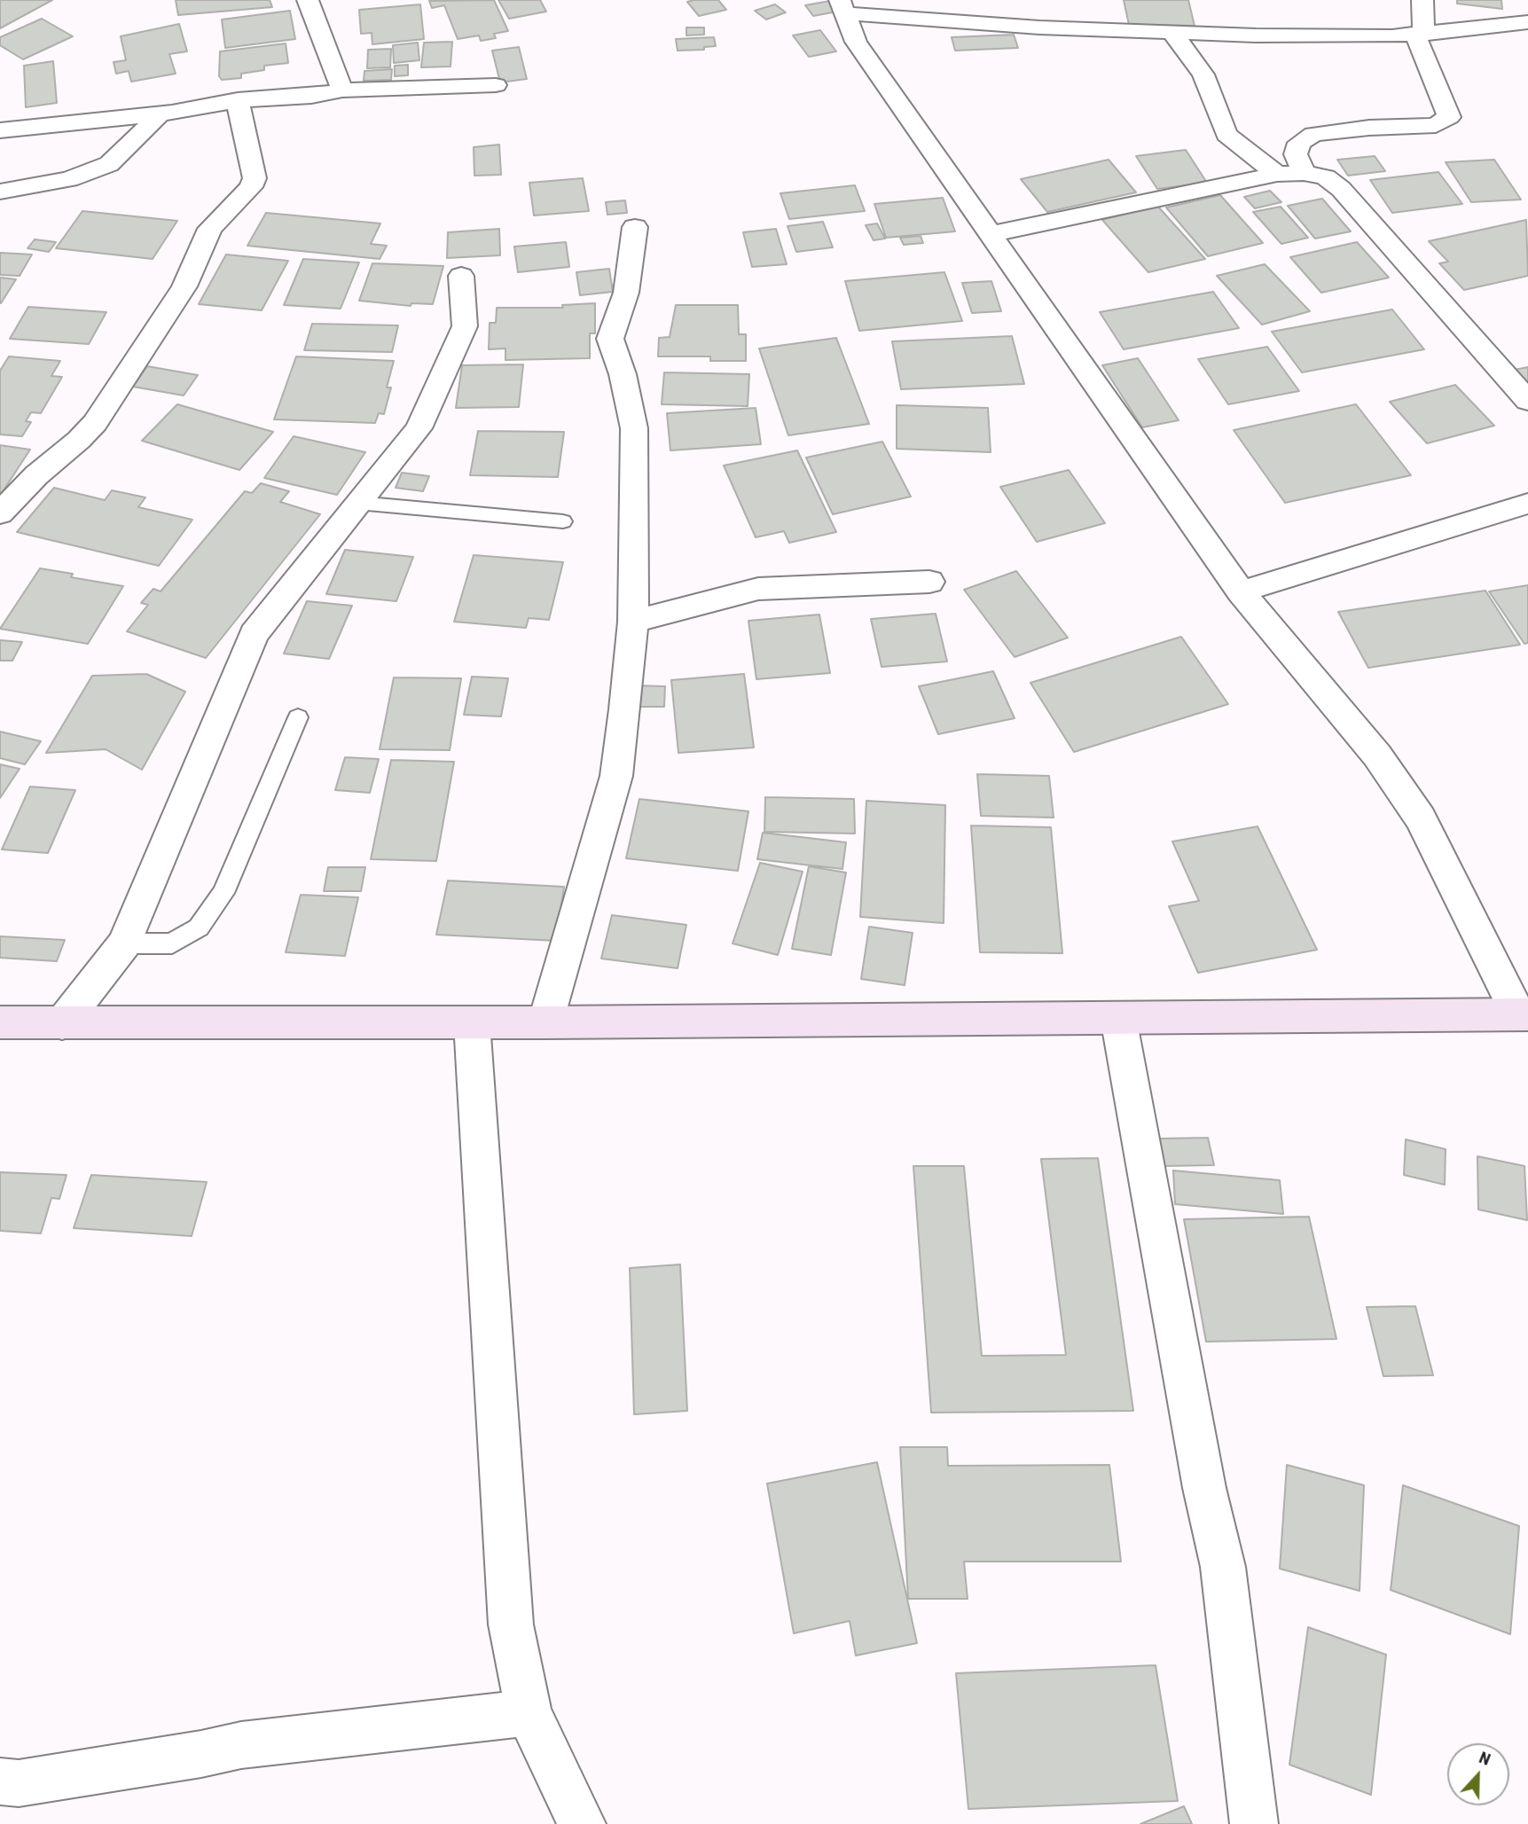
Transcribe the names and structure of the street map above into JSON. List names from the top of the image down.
{
  "north": "top"
}
